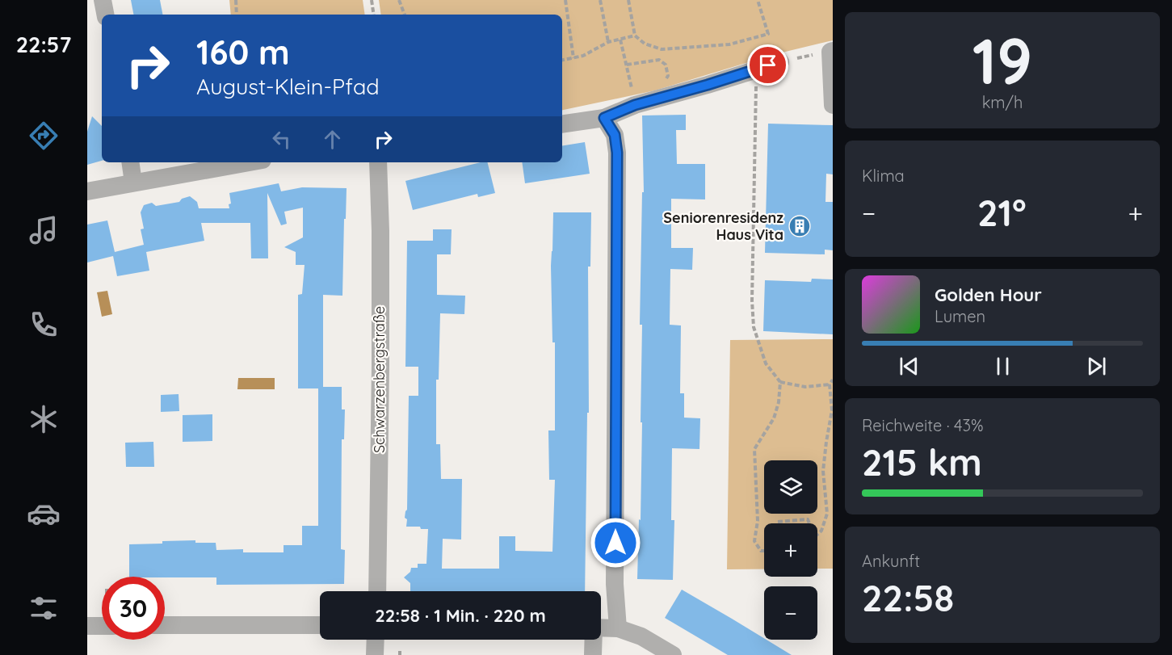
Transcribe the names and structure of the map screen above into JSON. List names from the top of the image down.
{
  "streets": {
    "street": ["Schwarzenbergstraße"]
  },
  "places": {
    "building": ["Seniorenresidenz Haus Vita"]
  },
  "page": {
    "tabs": "22:57",
    "tile": [
      ["19", "km/h"],
      "Klima",
      ["Reichweite · 43%", "215 km"],
      ["Ankunft", "22:58"]
    ],
    "turn": ["160 m", "August-Klein-Pfad"],
    "heat": ["−", "21°", "+"],
    "song": ["Golden Hour", "Lumen"],
    "map_buttons": ["+", "−"],
    "limit": "30",
    "trip": "22:58 · 1 Min. · 220 m"
  }
}
